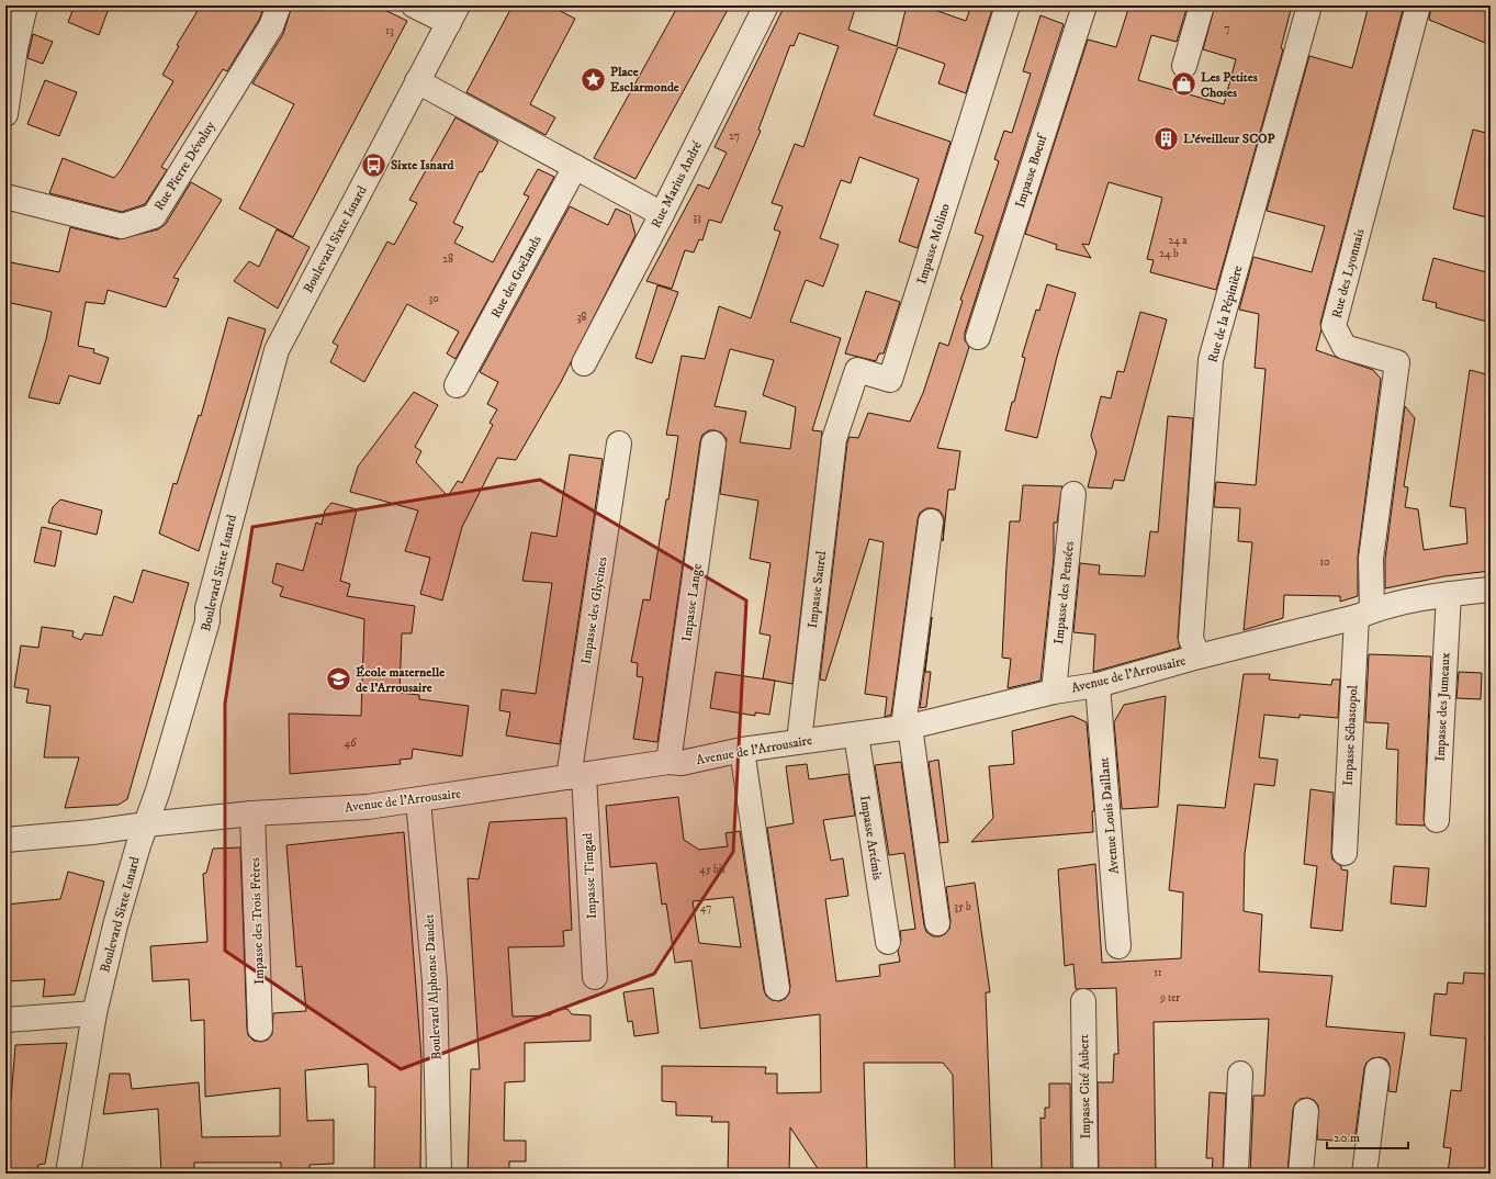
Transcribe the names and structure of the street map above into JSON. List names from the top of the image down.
{
  "streets": {
    "street": [
      "Rue Pierre Dévoluy",
      "Impasse Boeuf",
      "Rue Marius André",
      "Boulevard Sixte Isnard",
      "Impasse Molino",
      "Rue des Lyonnais",
      "Rue des Goëlands",
      "Rue de la Pépinière",
      "Impasse Saurel",
      "Impasse des Pensées",
      "Impasse Lange",
      "Impasse des Glycines",
      "Avenue de l'Arrousaire",
      "Impasse des Jumeaux",
      "Impasse Sébastopol",
      "Avenue Louis Daillant",
      "Impasse Artémis",
      "Impasse Timgad",
      "Impasse des Trois Frères",
      "Boulevard Alphonse Daudet",
      "Impasse Cité Aubert"
    ]
  },
  "crossings": [
    ["Boulevard Sixte Isnard", "Avenue de l'Arrousaire"],
    ["Impasse Molino", "Impasse Saurel"],
    ["Rue des Lyonnais", "Avenue de l'Arrousaire"],
    ["Rue des Lyonnais", "Impasse Sébastopol"],
    ["Rue de la Pépinière", "Avenue de l'Arrousaire"],
    ["Impasse Saurel", "Avenue de l'Arrousaire"],
    ["Impasse des Pensées", "Avenue de l'Arrousaire"],
    ["Impasse Lange", "Avenue de l'Arrousaire"],
    ["Impasse des Glycines", "Avenue de l'Arrousaire"],
    ["Impasse des Glycines", "Impasse Timgad"],
    ["Avenue de l'Arrousaire", "Impasse des Jumeaux"],
    ["Avenue de l'Arrousaire", "Impasse Sébastopol"],
    ["Avenue de l'Arrousaire", "Avenue Louis Daillant"],
    ["Avenue de l'Arrousaire", "Impasse Artémis"],
    ["Avenue de l'Arrousaire", "Impasse Timgad"],
    ["Avenue de l'Arrousaire", "Impasse des Trois Frères"],
    ["Avenue de l'Arrousaire", "Boulevard Alphonse Daudet"]
  ],
  "places": {
    "place": ["Place Esclarmonde"],
    "shop": ["Les Petites Choses"],
    "building": ["L'éveilleur SCOP"],
    "bus stop": ["Sixte Isnard"],
    "school or university": ["École maternelle de l'Arrousaire"]
  },
  "house_numbers": [
    "7",
    "13",
    "27",
    "33",
    "24 a",
    "24 b",
    "28",
    "30",
    "38",
    "10",
    "46",
    "45 bis",
    "35 b",
    "47",
    "11",
    "9 ter"
  ],
  "scale_bar": "20 m"
}
